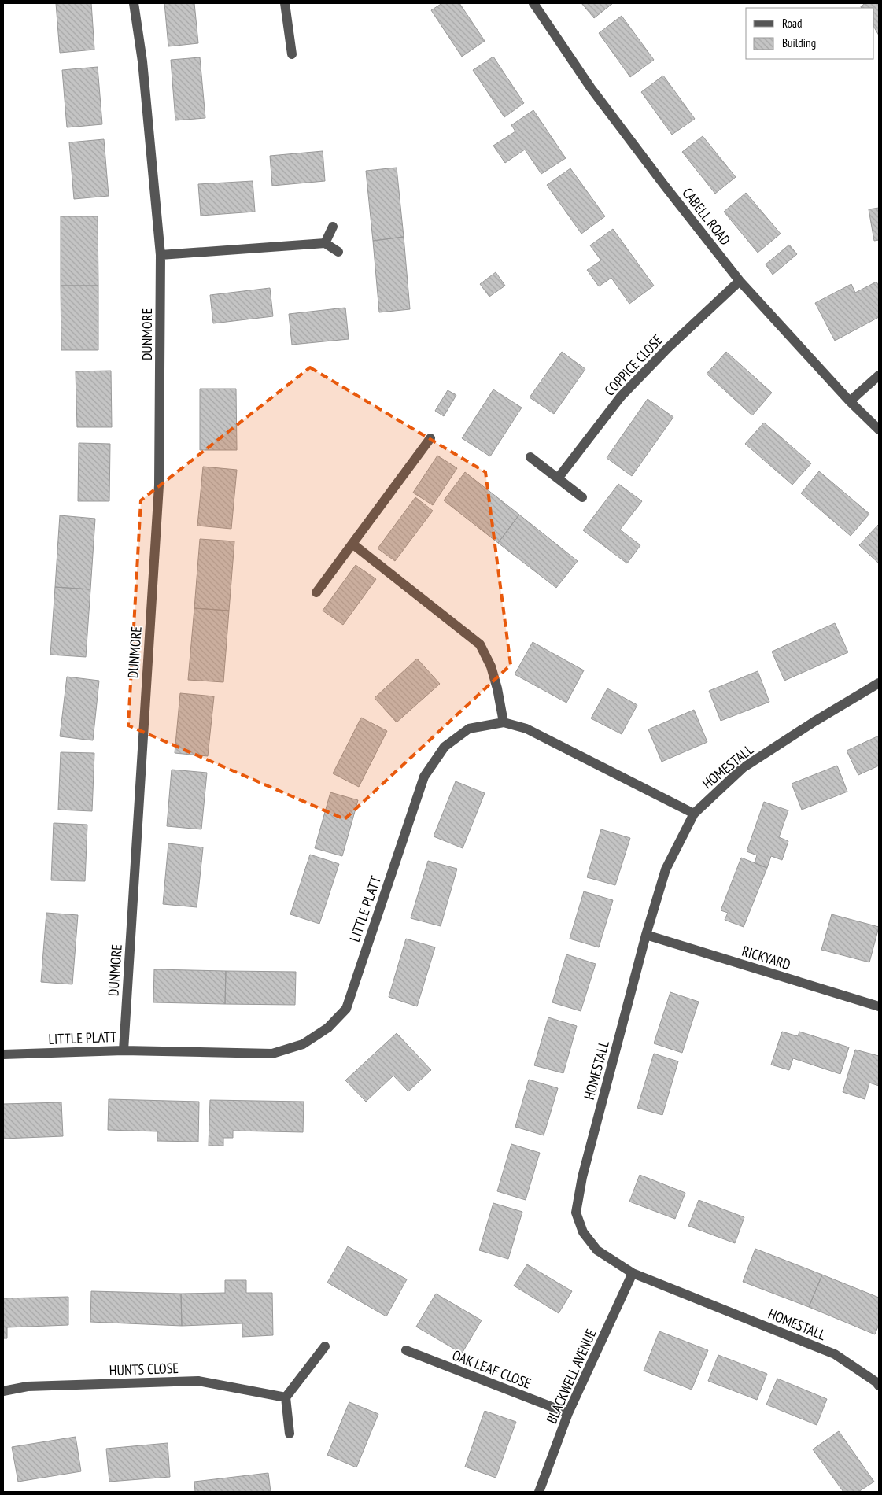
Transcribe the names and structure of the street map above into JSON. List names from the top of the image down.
{
  "streets": {
    "street": [
      "CABELL ROAD",
      "DUNMORE",
      "COPPICE CLOSE",
      "HOMESTALL",
      "LITTLE PLATT",
      "RICKYARD",
      "HUNTS CLOSE",
      "OAK LEAF CLOSE",
      "BLACKWELL AVENUE"
    ]
  },
  "crossings": [
    ["CABELL ROAD", "COPPICE CLOSE"],
    ["DUNMORE", "LITTLE PLATT"],
    ["HOMESTALL", "LITTLE PLATT"],
    ["HOMESTALL", "RICKYARD"],
    ["HOMESTALL", "BLACKWELL AVENUE"],
    ["OAK LEAF CLOSE", "BLACKWELL AVENUE"]
  ],
  "legend": ["Road", "Building"]
}
